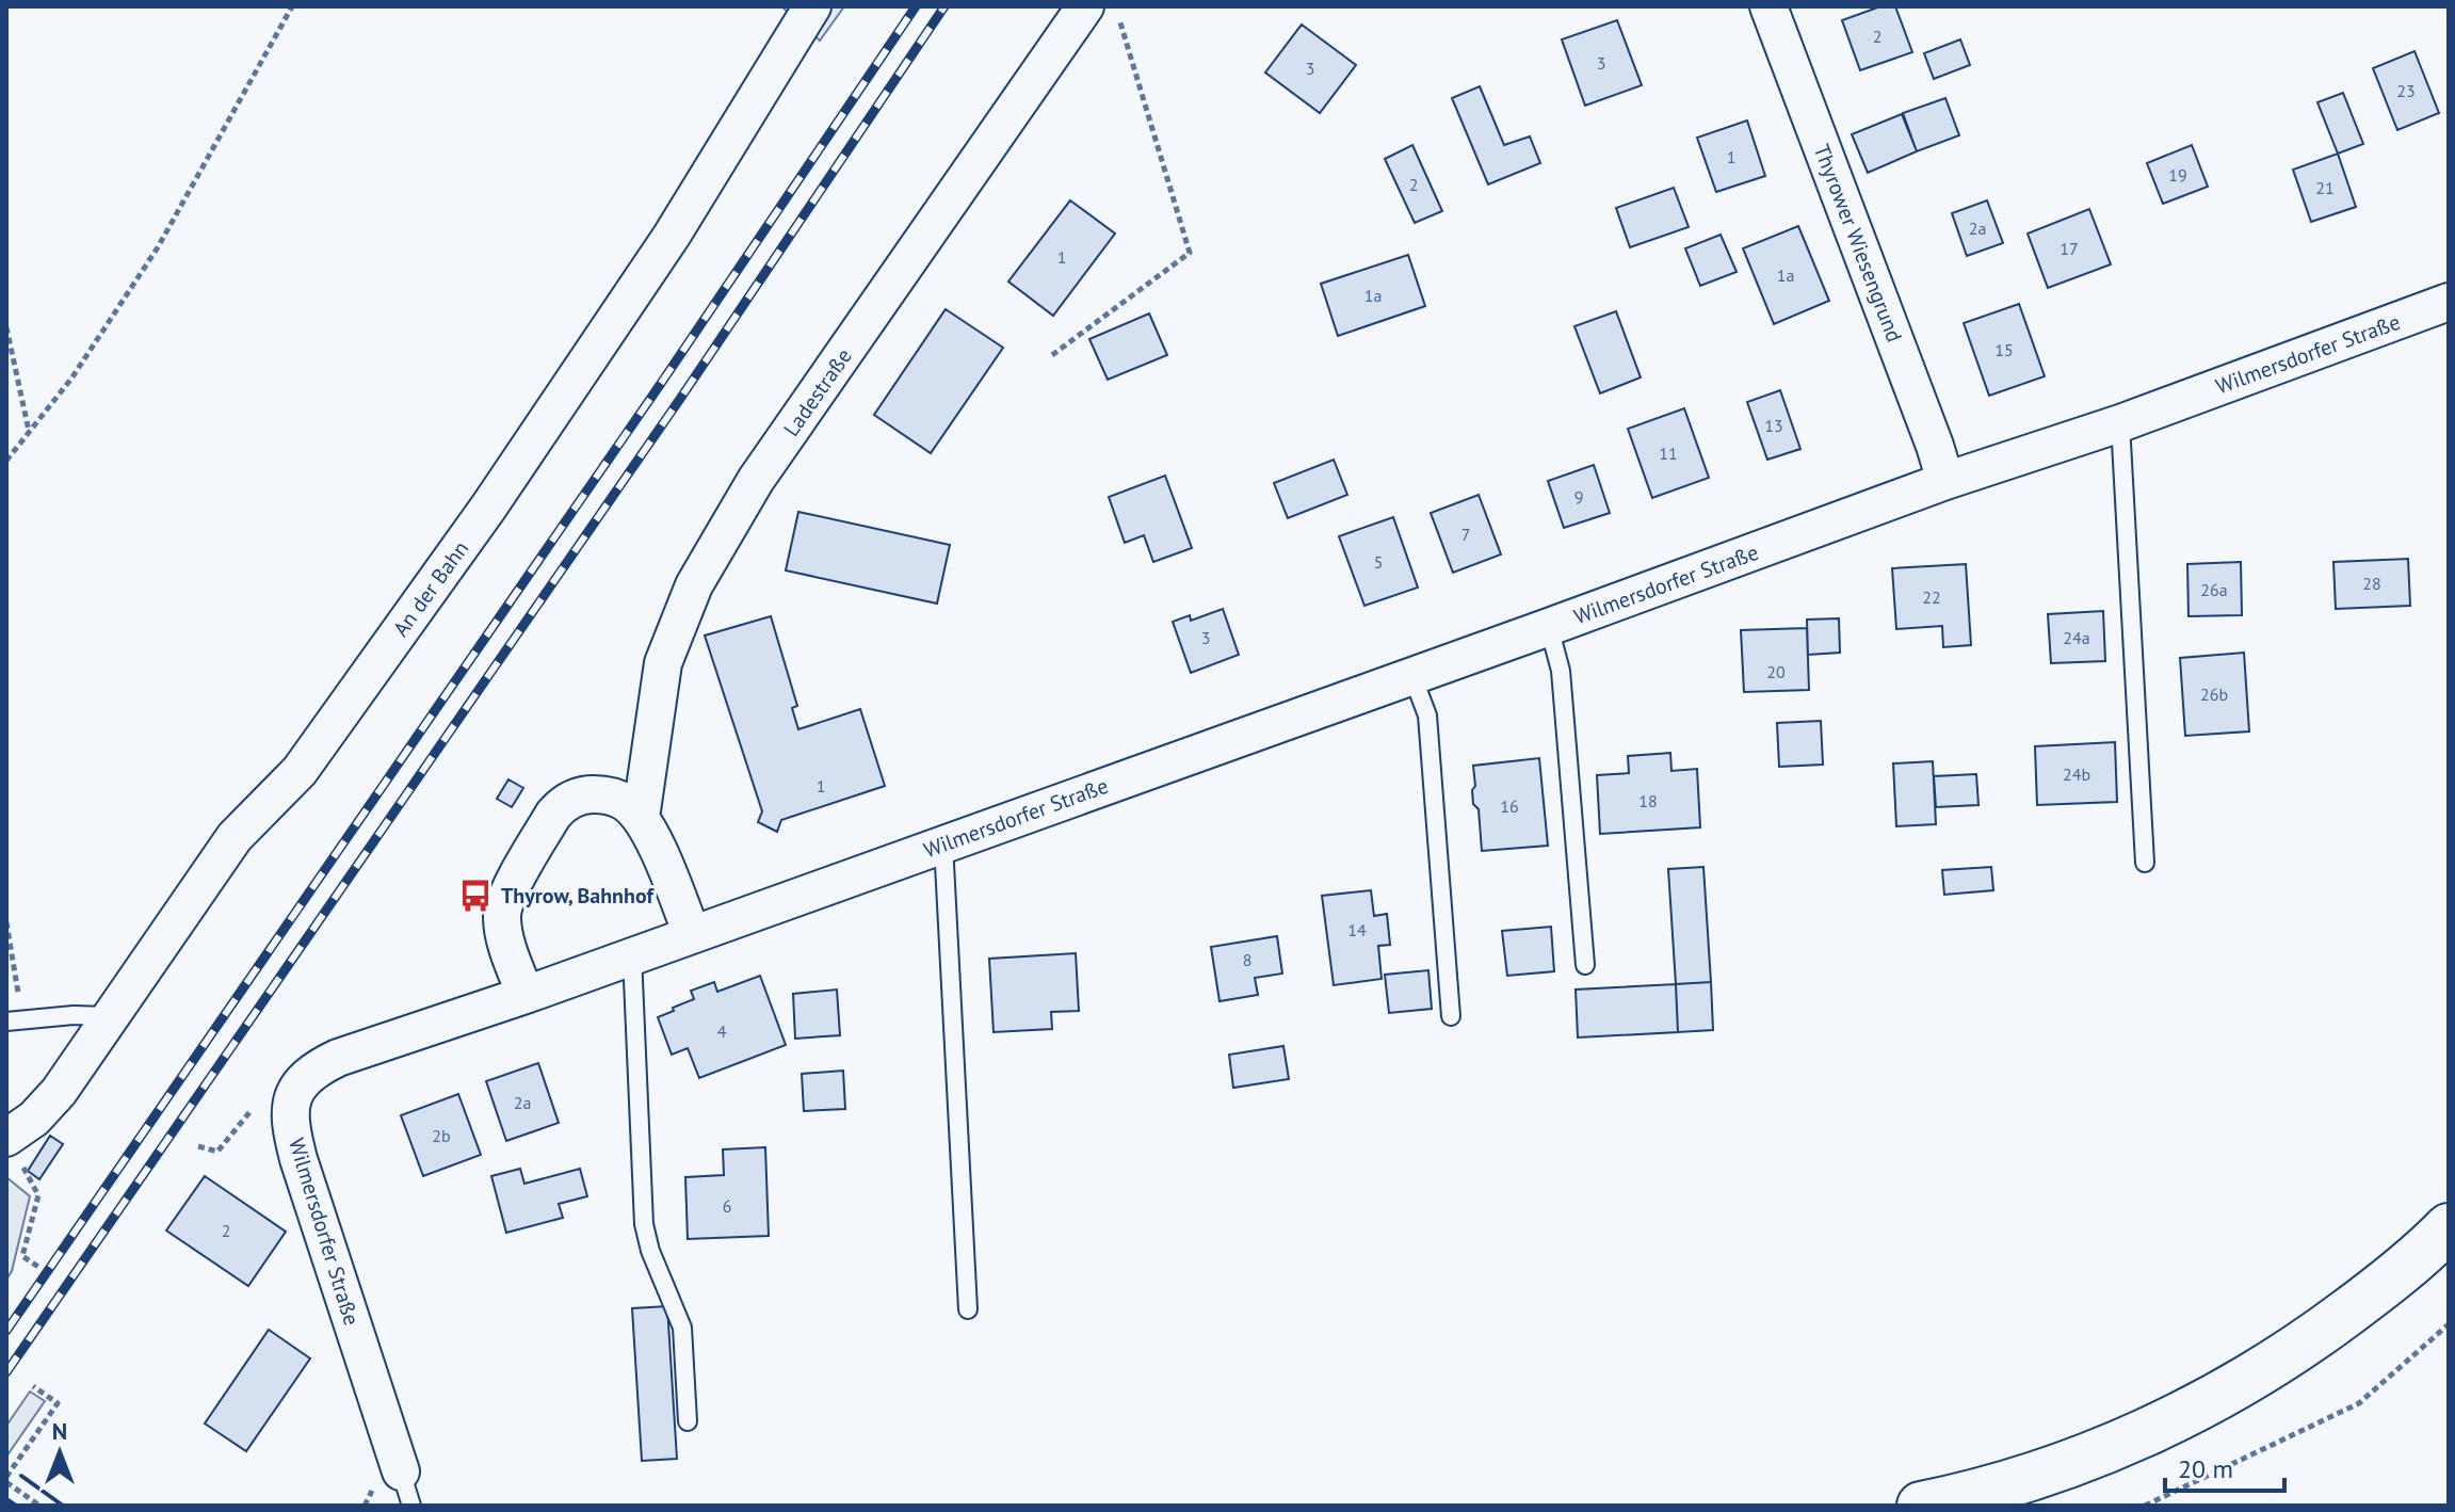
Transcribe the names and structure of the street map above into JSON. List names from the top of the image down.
{
  "streets": {
    "street": [
      "Thyrower Wiesengrund",
      "Wilmersdorfer Straße",
      "Ladestraße",
      "An der Bahn"
    ]
  },
  "crossings": [
    ["Thyrower Wiesengrund", "Wilmersdorfer Straße"]
  ],
  "places": {
    "bus stop": ["Thyrow, Bahnhof"]
  },
  "house_numbers": [
    "2",
    "3",
    "3",
    "23",
    "1",
    "19",
    "2",
    "21",
    "2a",
    "17",
    "1",
    "1a",
    "1a",
    "15",
    "13",
    "11",
    "9",
    "7",
    "5",
    "28",
    "26a",
    "22",
    "3",
    "24a",
    "20",
    "26b",
    "24b",
    "1",
    "18",
    "16",
    "14",
    "8",
    "4",
    "2a",
    "2b",
    "6",
    "2"
  ],
  "scale_bar": "20 m",
  "north": "top"
}
